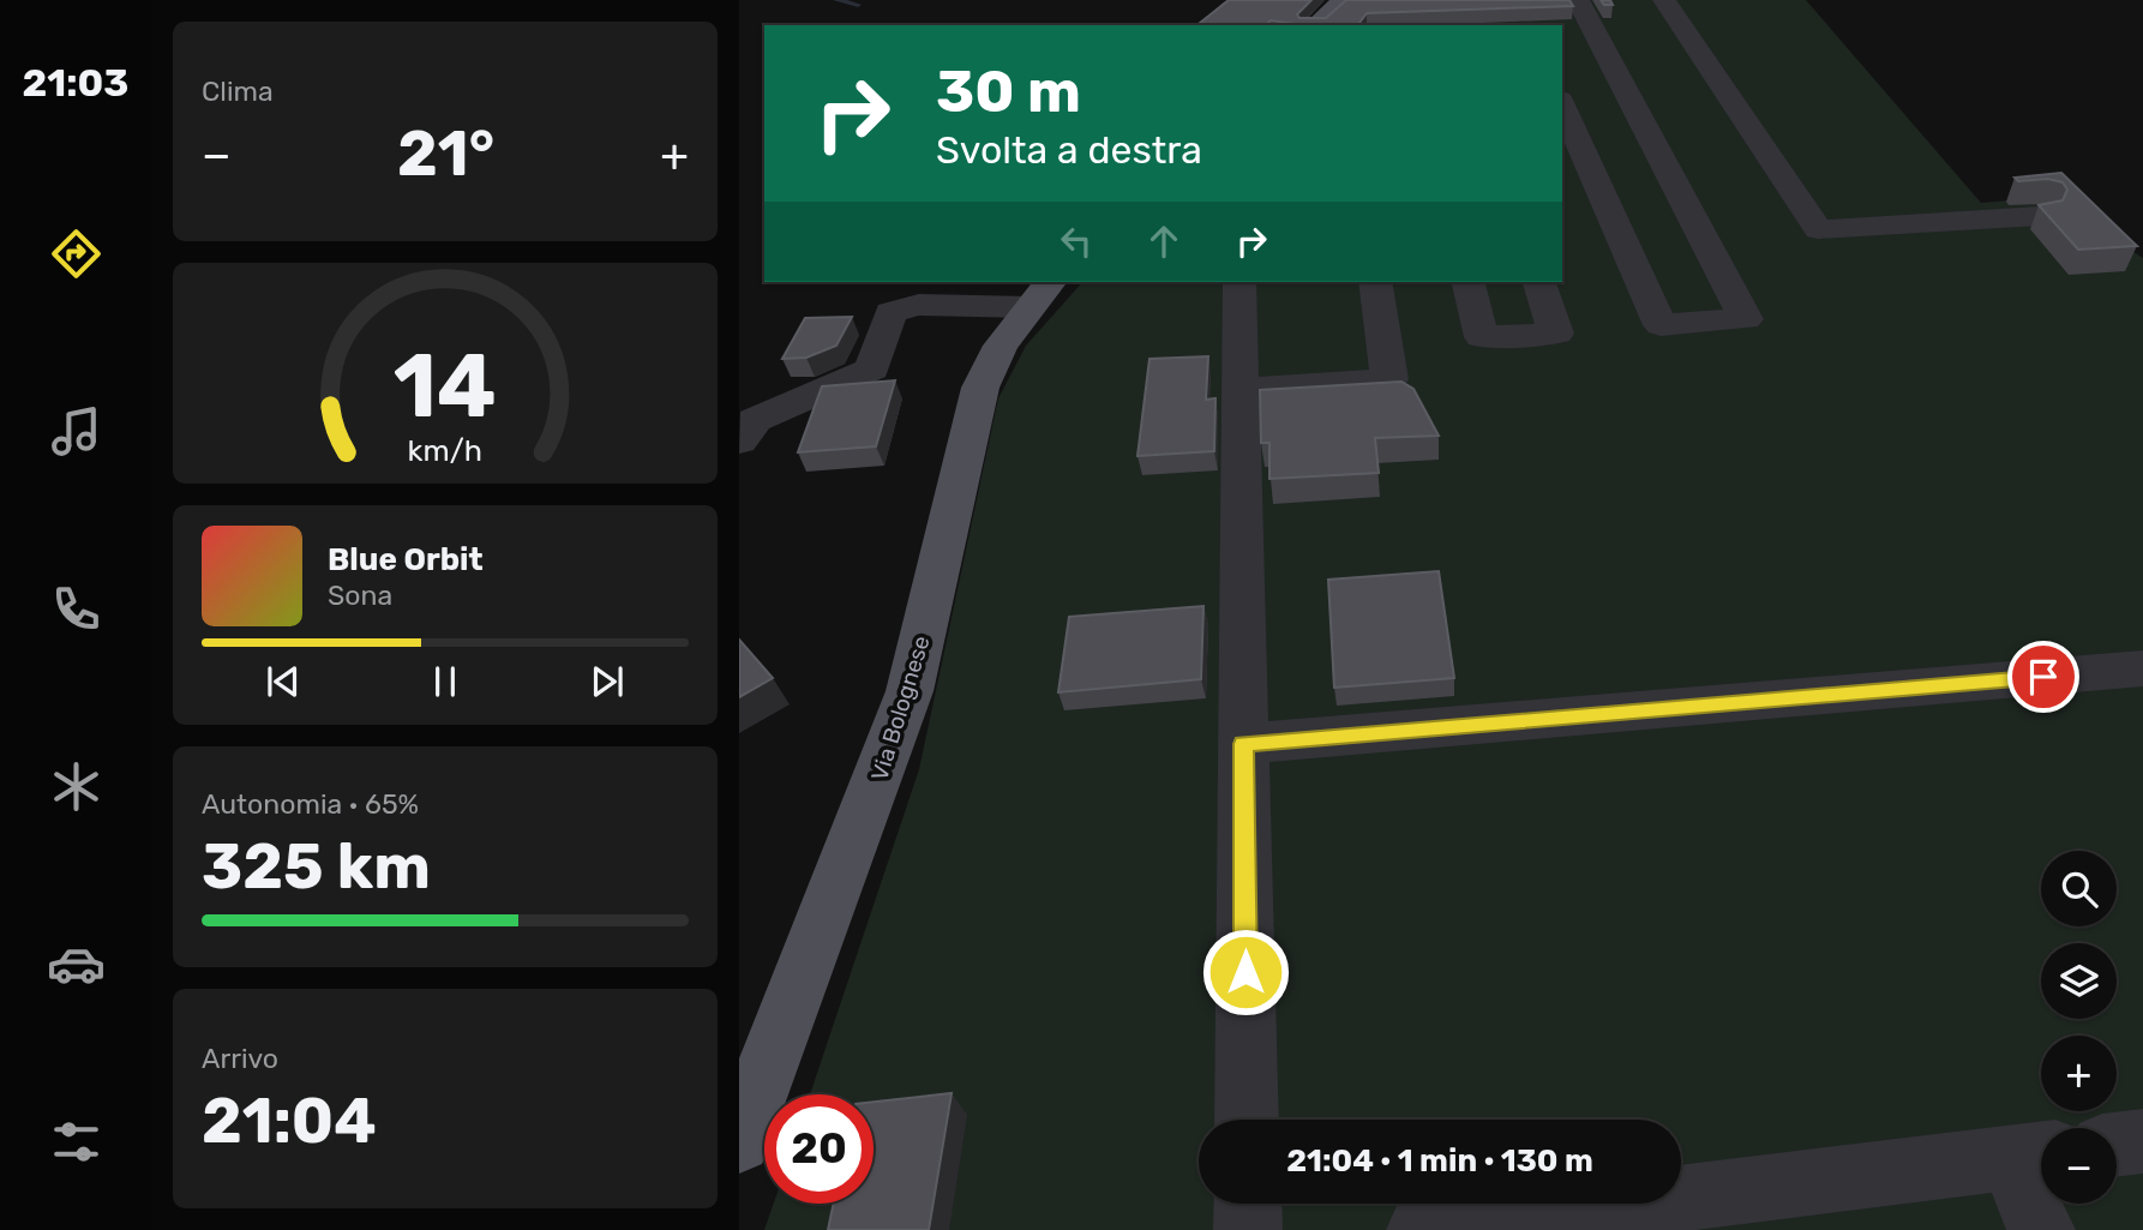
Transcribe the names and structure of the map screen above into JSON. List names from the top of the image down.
{
  "streets": {
    "main road": ["Via Bolognese"]
  },
  "page": {
    "tabs": "21:03",
    "tile": [
      "Clima",
      ["Autonomia · 65%", "325 km"],
      ["Arrivo", "21:04"]
    ],
    "turn": ["30 m", "Svolta a destra"],
    "heat": ["−", "21°", "+"],
    "song": ["Blue Orbit", "Sona"],
    "map_buttons": ["+", "−"],
    "limit": "20",
    "trip": "21:04 · 1 min · 130 m",
    "gauge": ["14", "km/h"]
  }
}
